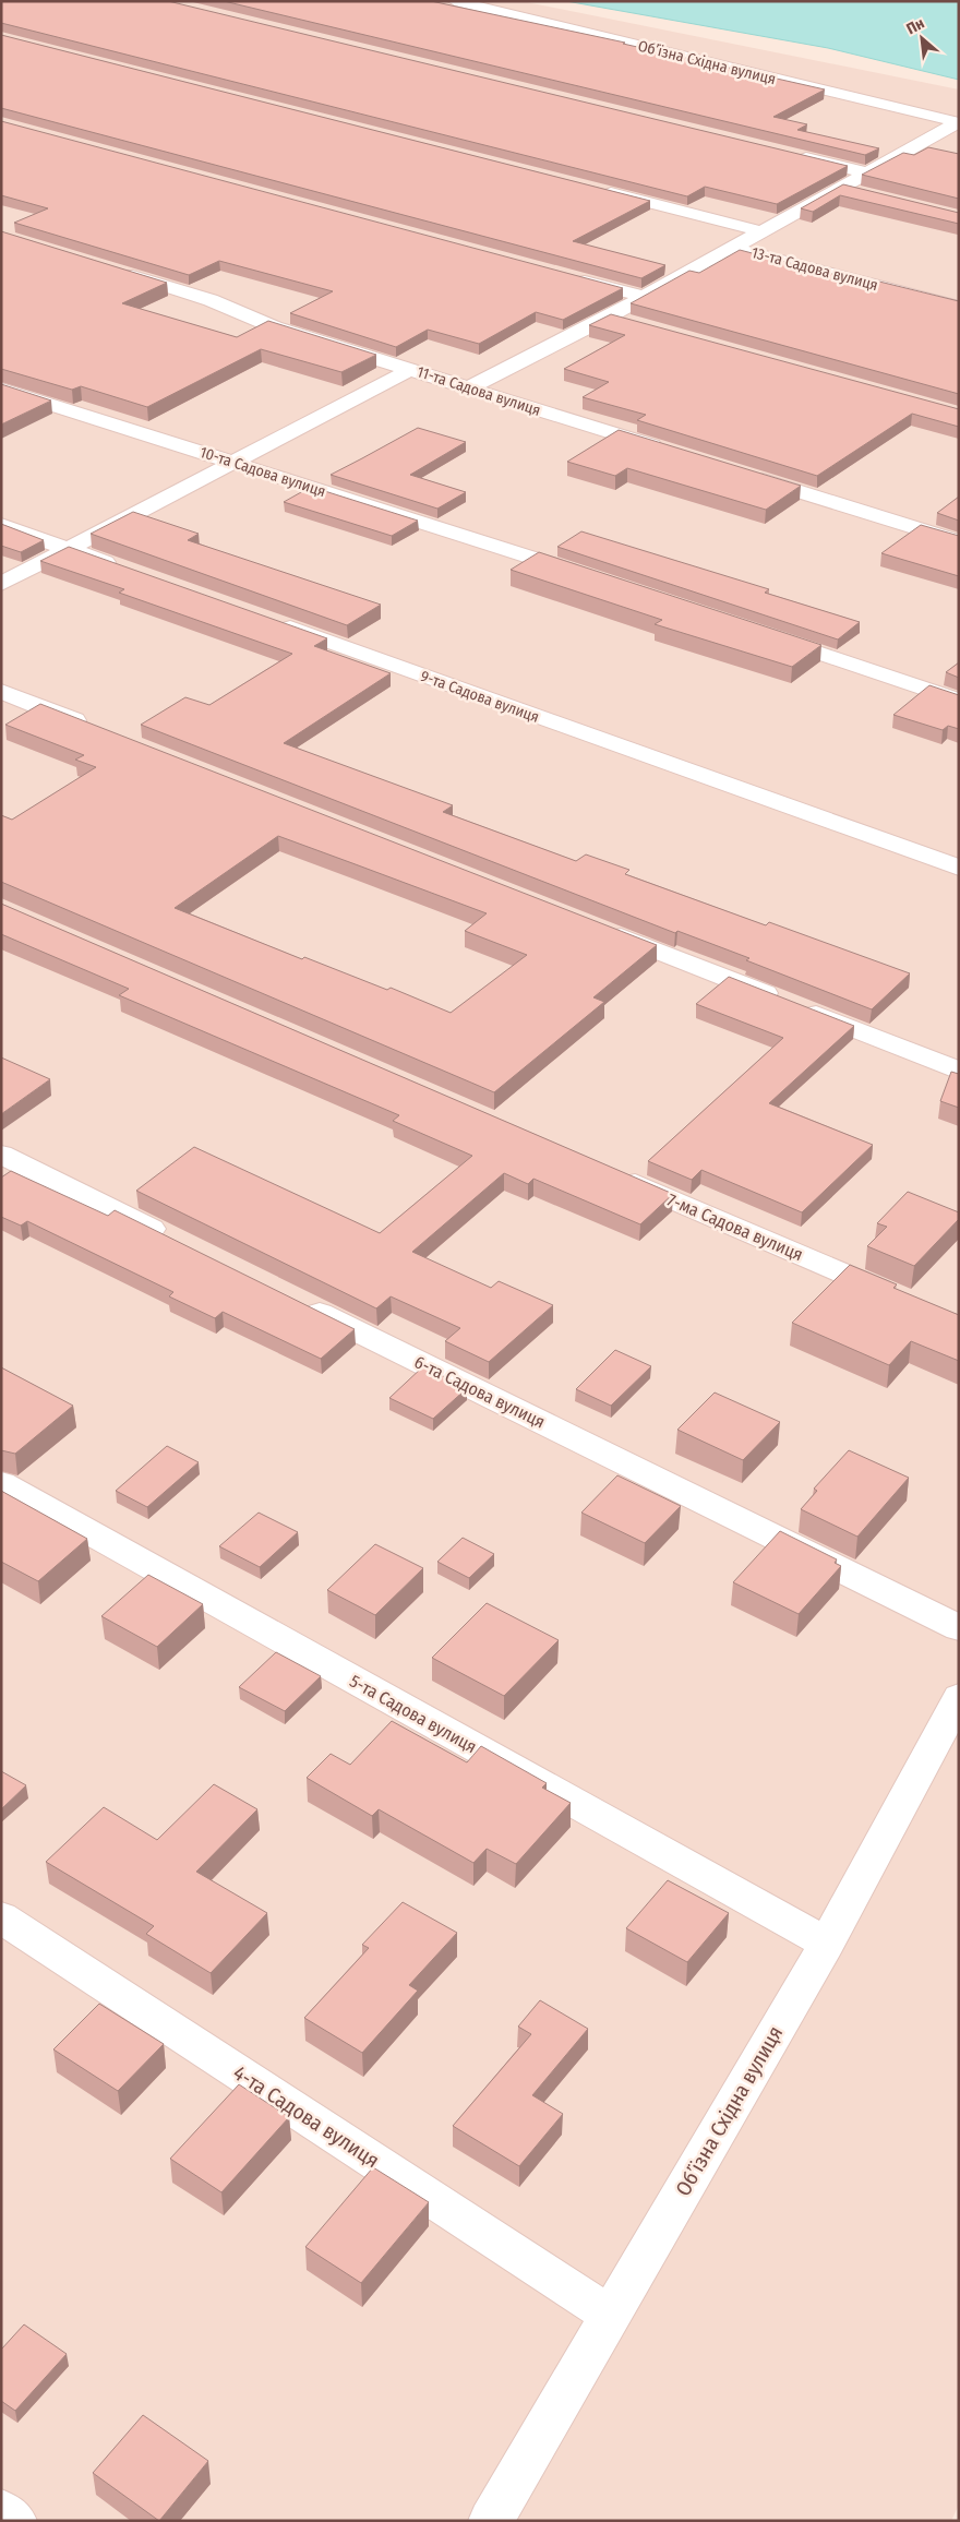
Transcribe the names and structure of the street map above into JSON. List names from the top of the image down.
{
  "streets": {
    "street": [
      "Обʼїзна Східна вулиця",
      "13-та Садова вулиця",
      "11-та Садова вулиця",
      "10-та Садова вулиця",
      "9-та Садова вулиця",
      "7-ма Садова вулиця",
      "6-та Садова вулиця",
      "5-та Садова вулиця",
      "4-та Садова вулиця"
    ]
  },
  "crossings": [
    ["Обʼїзна Східна вулиця", "5-та Садова вулиця"],
    ["Обʼїзна Східна вулиця", "4-та Садова вулиця"]
  ],
  "north": "top left"
}
